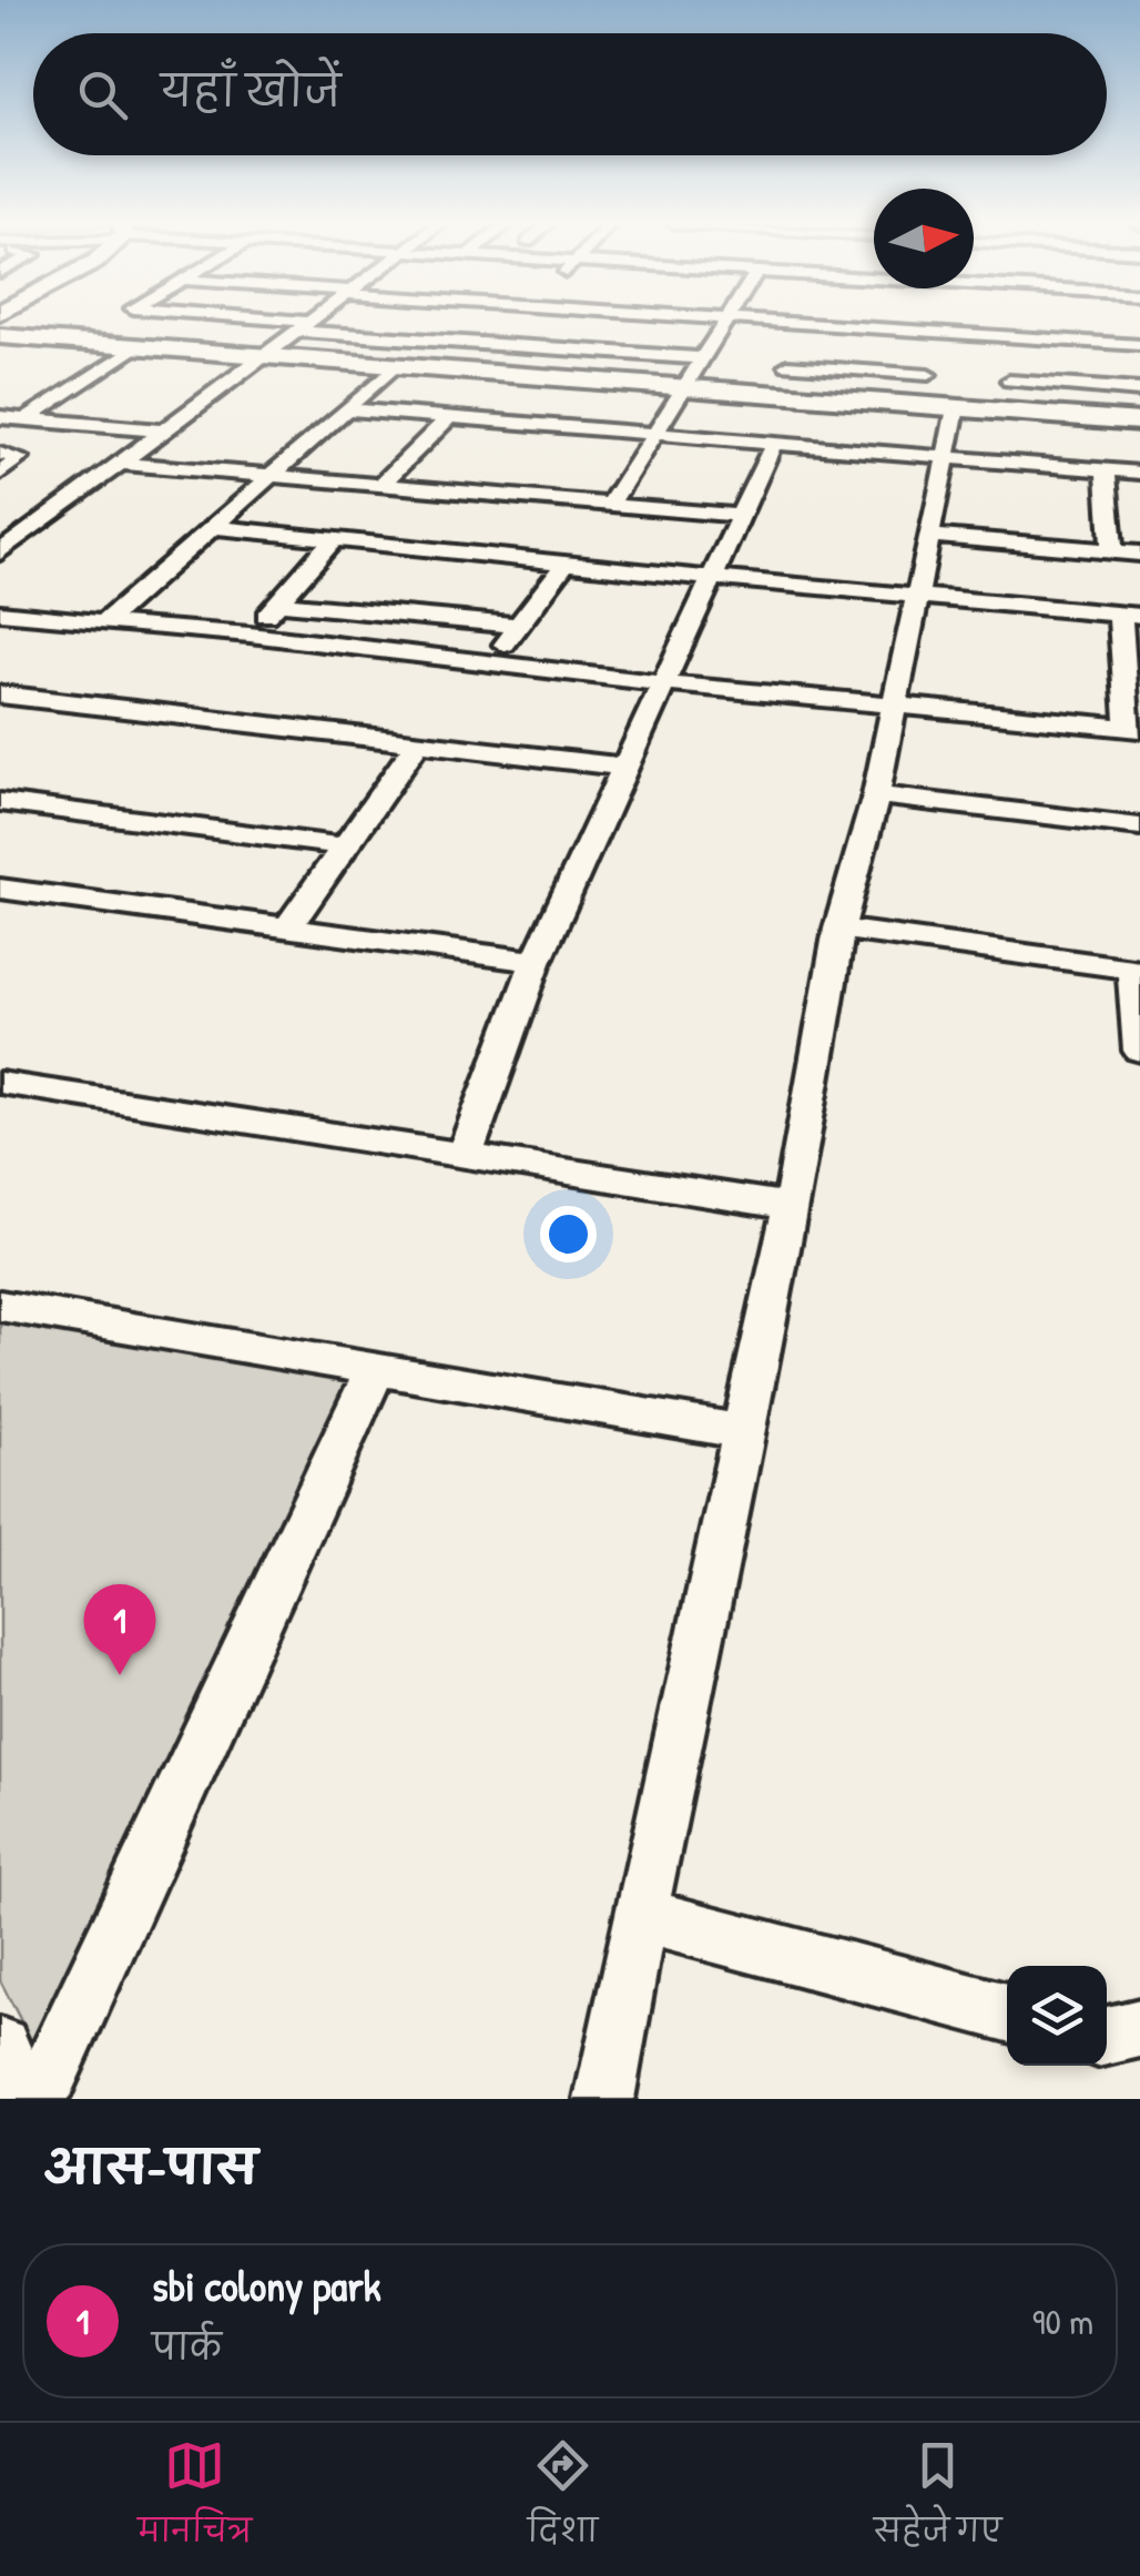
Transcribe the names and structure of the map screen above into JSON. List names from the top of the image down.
{
  "north": "right",
  "page": {
    "search": "यहाँ खोजें",
    "pins": "1",
    "heading": "आस-पास",
    "list": [
      {
        "mark": "1",
        "name": "sbi colony park",
        "note": "पार्क",
        "value": "90 m"
      }
    ],
    "nav": ["मानचित्र", "दिशा", "सहेजे गए"]
  }
}
